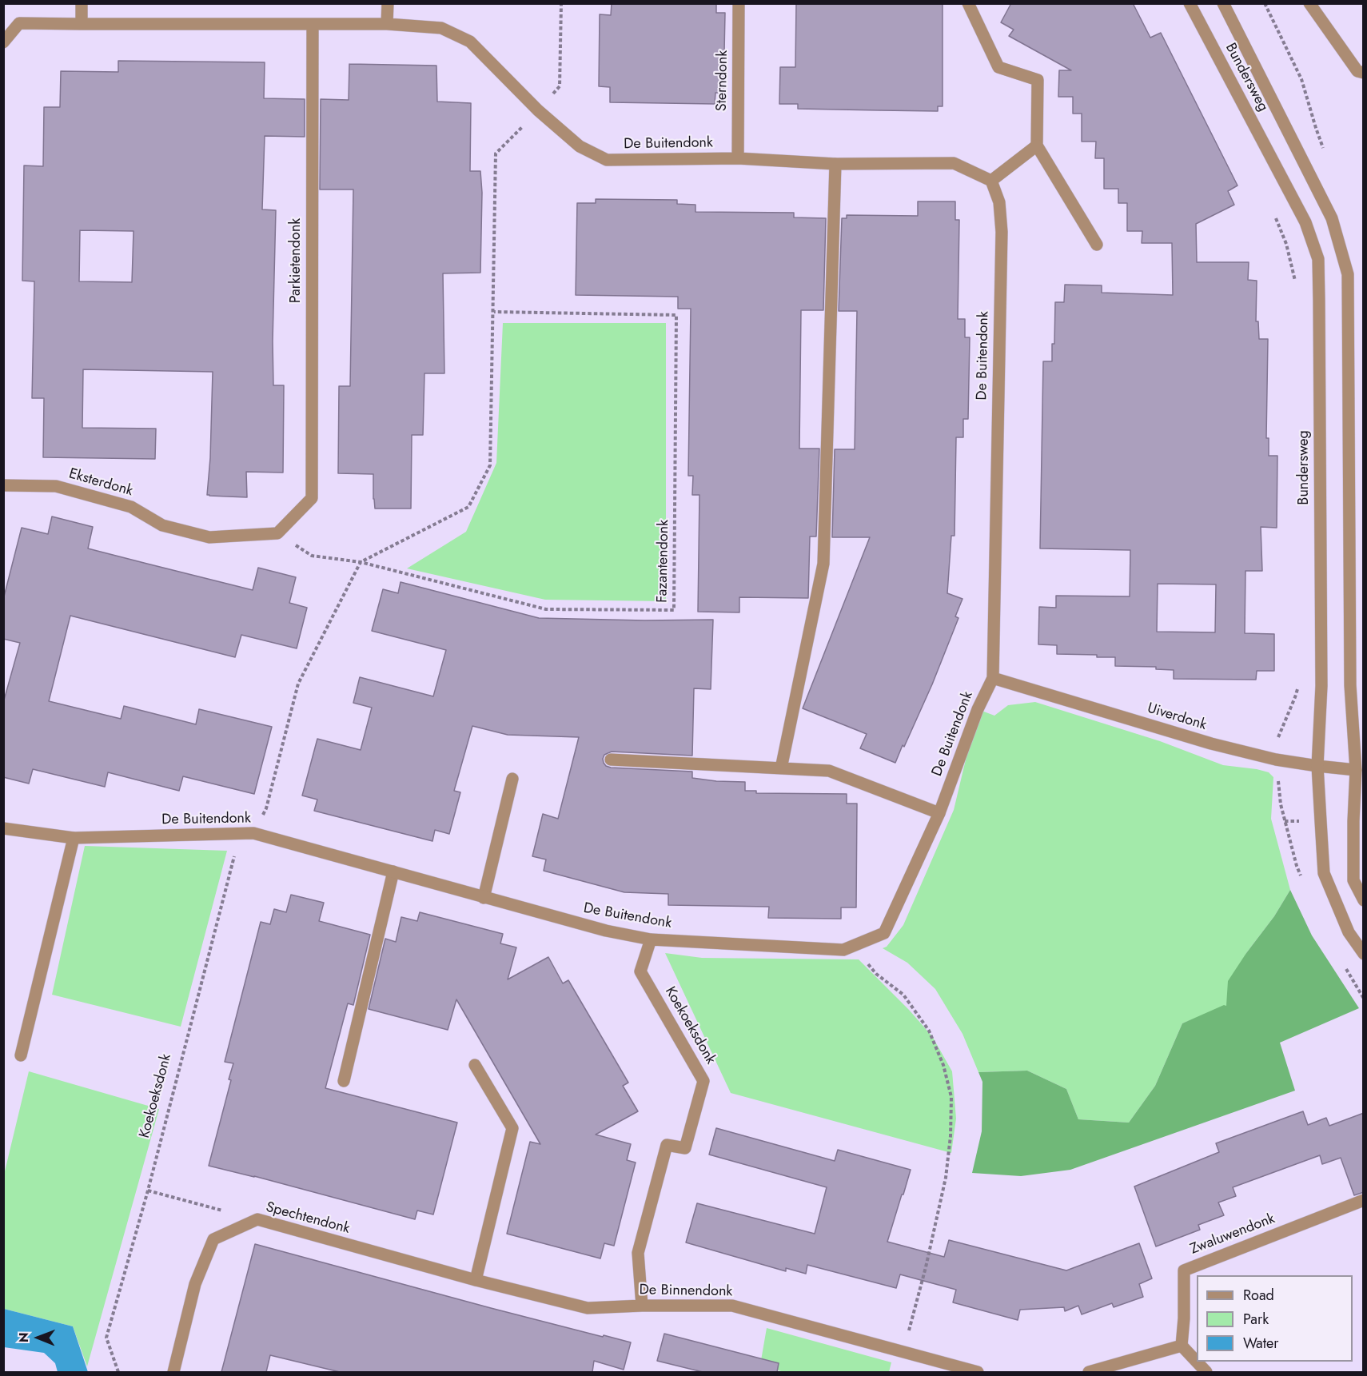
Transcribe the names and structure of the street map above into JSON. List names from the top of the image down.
{
  "streets": {
    "street": [
      "Bundersweg",
      "Sterndonk",
      "De Buitendonk",
      "Parkietendonk",
      "Eksterdonk",
      "Uiverdonk",
      "Koekoeksdonk",
      "Spechtendonk",
      "Zwaluwendonk",
      "De Binnendonk"
    ],
    "path": ["Fazantendonk"]
  },
  "crossings": [
    ["Bundersweg", "Uiverdonk"],
    ["Sterndonk", "De Buitendonk"],
    ["De Buitendonk", "Uiverdonk"],
    ["De Buitendonk", "Koekoeksdonk"],
    ["Parkietendonk", "Eksterdonk"],
    ["Parkietendonk", "Fazantendonk"],
    ["Eksterdonk", "Fazantendonk"],
    ["Fazantendonk", "Koekoeksdonk"],
    ["Koekoeksdonk", "De Binnendonk"],
    ["Spechtendonk", "De Binnendonk"]
  ],
  "legend": ["Road", "Park", "Water"],
  "north": "left"
}
